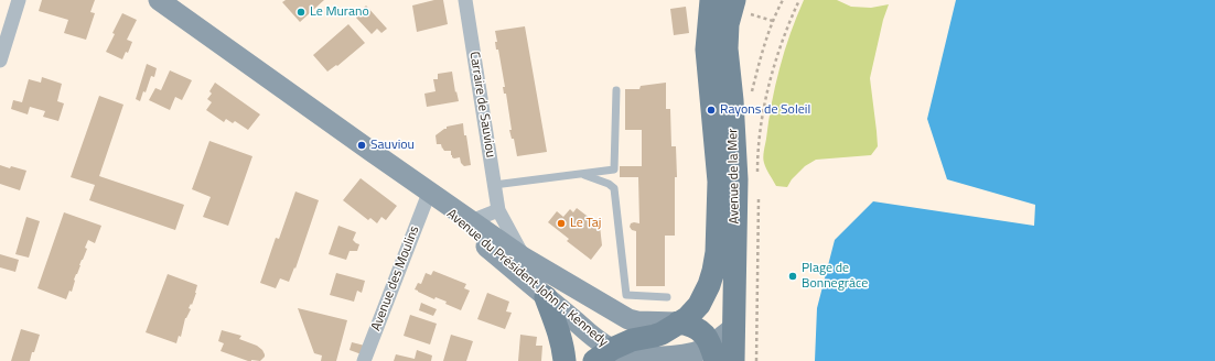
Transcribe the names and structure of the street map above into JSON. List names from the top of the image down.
{
  "streets": {
    "main road": ["Avenue de la Mer", "Avenue du Président John F. Kennedy"],
    "street": ["Carraire de Sauviou", "Avenue des Moulins"]
  },
  "crossings": [
    ["Carraire de Sauviou", "Avenue du Président John F. Kennedy"],
    ["Avenue de la Mer", "Avenue du Président John F. Kennedy"],
    ["Avenue des Moulins", "Avenue du Président John F. Kennedy"]
  ],
  "places": [
    "Le Murano",
    "Rayons de Soleil",
    "Sauviou",
    "Le Taj",
    "Plage de Bonnegrâce"
  ]
}
